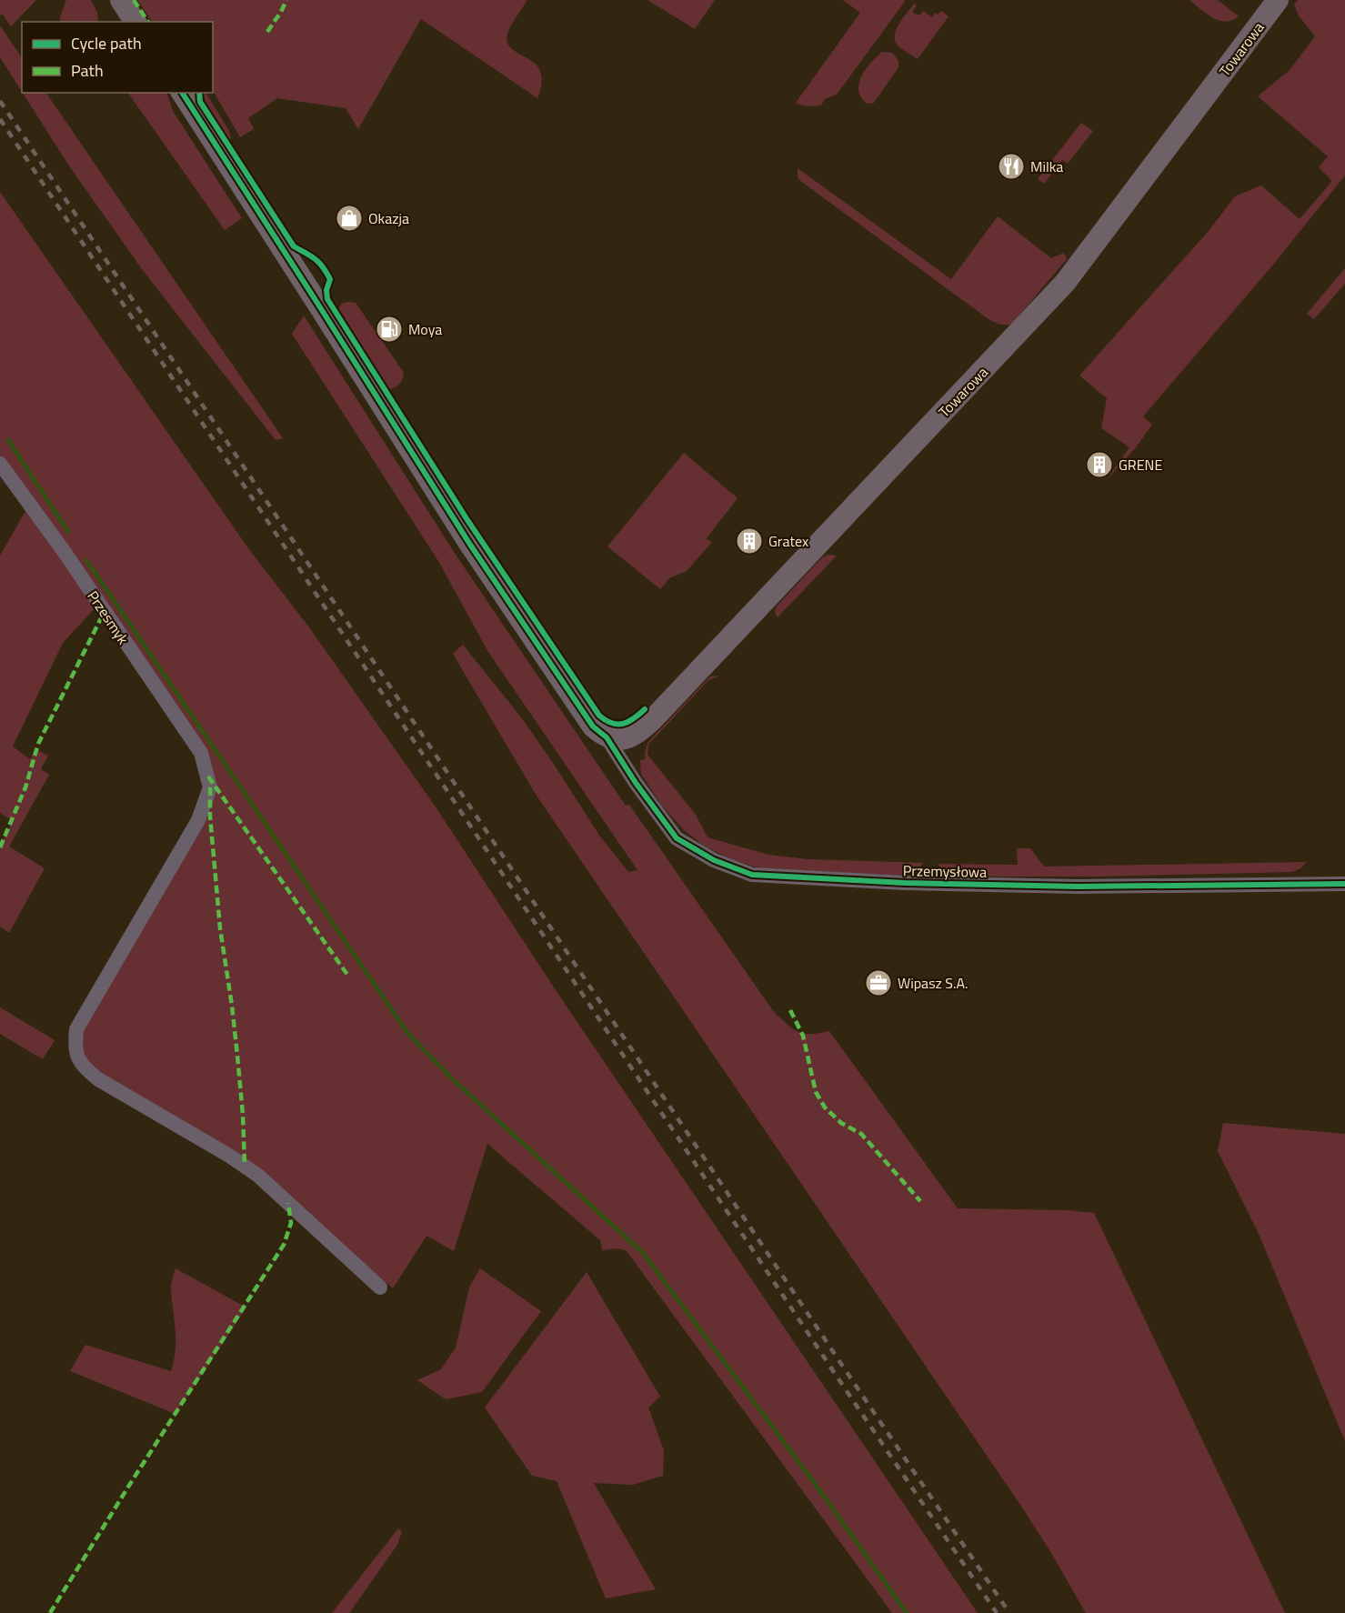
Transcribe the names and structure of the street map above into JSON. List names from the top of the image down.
{
  "streets": {
    "street": ["Towarowa", "Przesmyk", "Przemysłowa"]
  },
  "crossings": [
    ["Towarowa", "Przemysłowa"]
  ],
  "places": {
    "restaurant": ["Milka"],
    "shop": ["Okazja"],
    "fuel station": ["Moya"],
    "building": ["GRENE", "Gratex"],
    "office": ["Wipasz S.A."]
  },
  "legend": ["Cycle path", "Path"]
}
